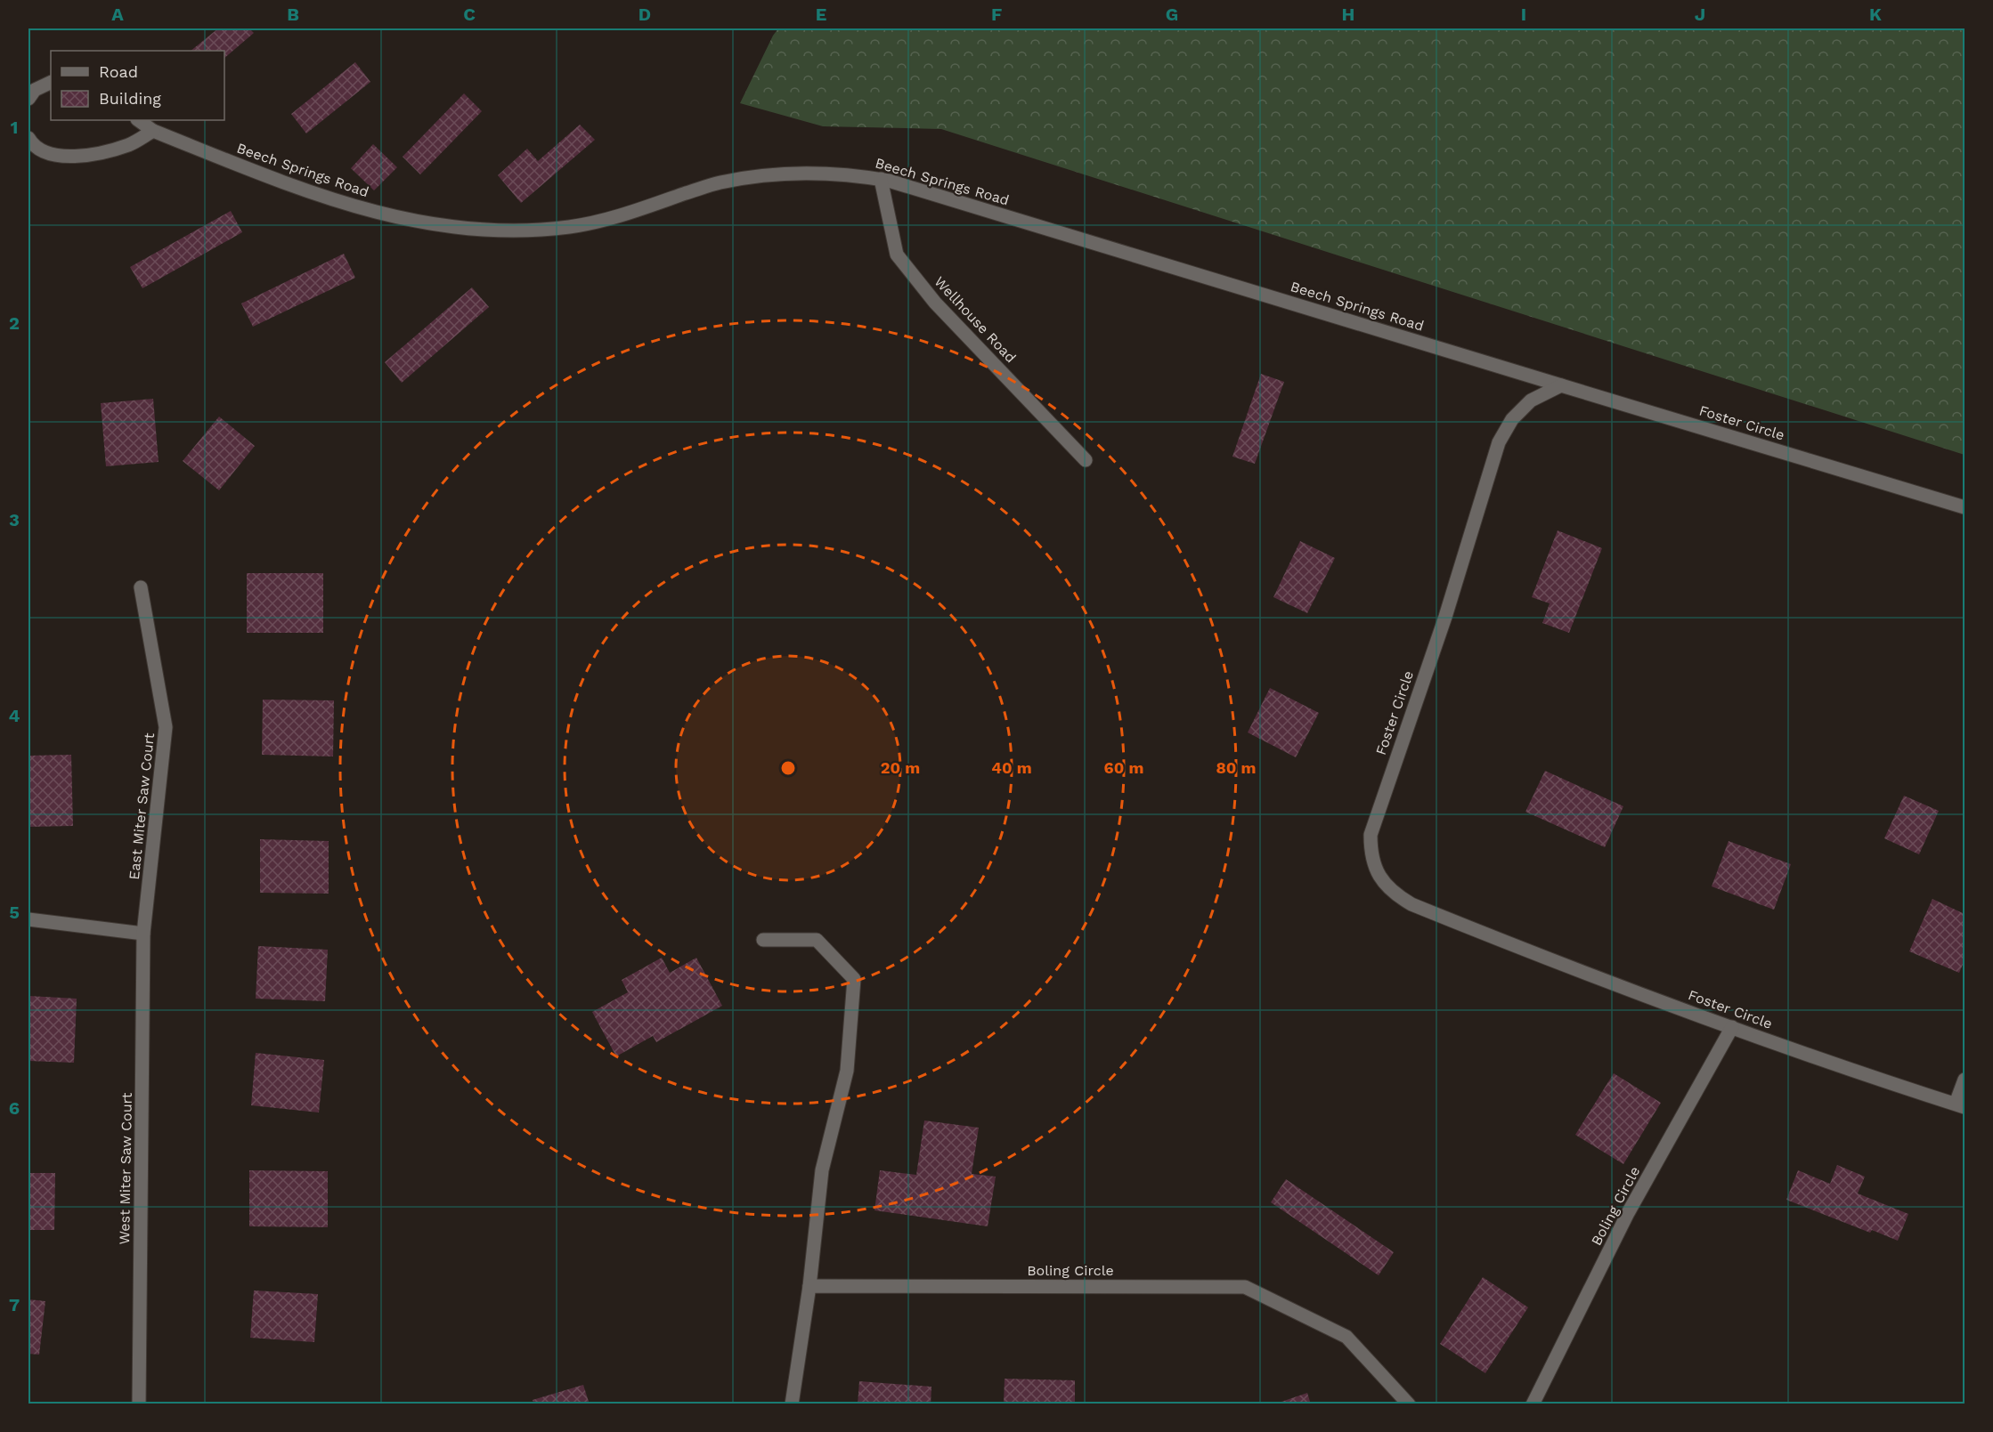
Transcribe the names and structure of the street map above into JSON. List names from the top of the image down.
{
  "streets": {
    "street": [
      "Beech Springs Road",
      "Wellhouse Road",
      "Foster Circle",
      "East Miter Saw Court",
      "West Miter Saw Court",
      "Boling Circle"
    ]
  },
  "crossings": [
    ["Beech Springs Road", "Wellhouse Road"],
    ["Beech Springs Road", "Foster Circle"],
    ["Foster Circle", "Boling Circle"],
    ["East Miter Saw Court", "West Miter Saw Court"]
  ],
  "legend": ["Road", "Building"],
  "grid": {
    "columns": [
      "A",
      "B",
      "C",
      "D",
      "E",
      "F",
      "G",
      "H",
      "I",
      "J",
      "K"
    ],
    "rows": [
      "1",
      "2",
      "3",
      "4",
      "5",
      "6",
      "7"
    ]
  },
  "rings": [
    "20 m",
    "40 m",
    "60 m",
    "80 m"
  ]
}
